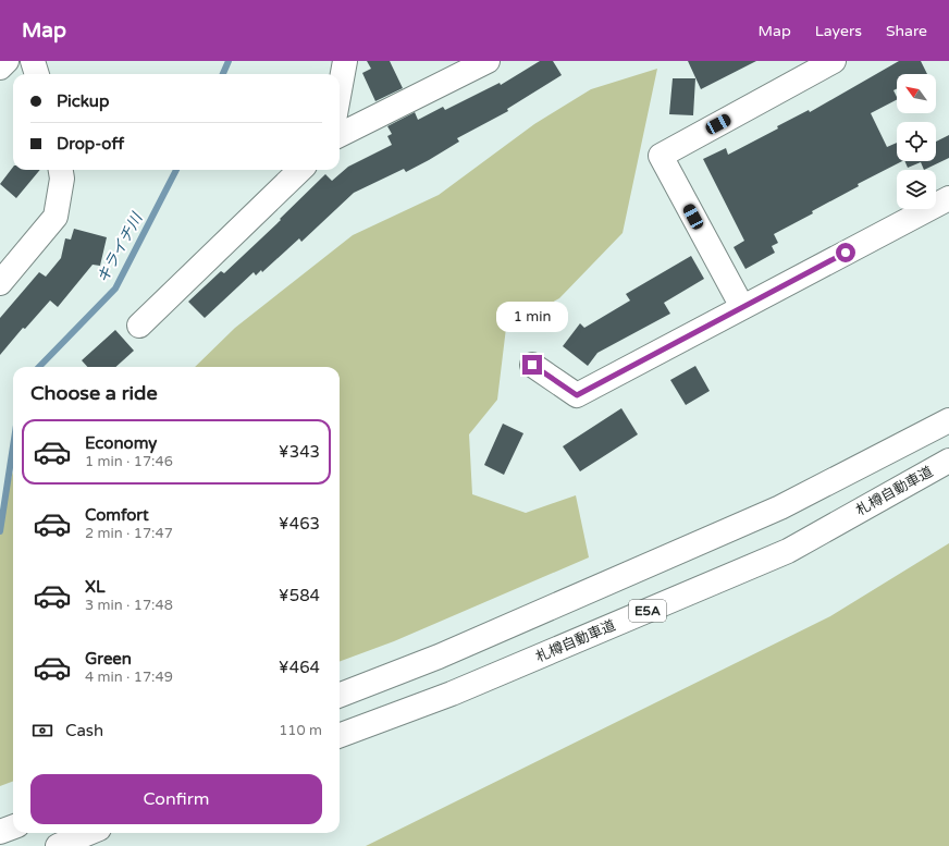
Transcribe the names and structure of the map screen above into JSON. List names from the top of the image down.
{
  "streets": {
    "main road": ["札樽自動車道", "E5A"]
  },
  "water": ["キライチ川"],
  "north": "top left",
  "page": {
    "header": "Map",
    "nav": ["Map", "Layers", "Share"],
    "banner": ["Pickup", "Drop-off"],
    "bubble": "1 min",
    "heading": "Choose a ride",
    "list": [
      {
        "name": "Economy",
        "note": "1 min · 17:46",
        "value": "¥343"
      },
      {
        "name": "Comfort",
        "note": "2 min · 17:47",
        "value": "¥463"
      },
      {
        "name": "XL",
        "note": "3 min · 17:48",
        "value": "¥584"
      },
      {
        "name": "Green",
        "note": "4 min · 17:49",
        "value": "¥464"
      }
    ],
    "pay": ["Cash", "110 m"],
    "buttons": "Confirm"
  }
}
